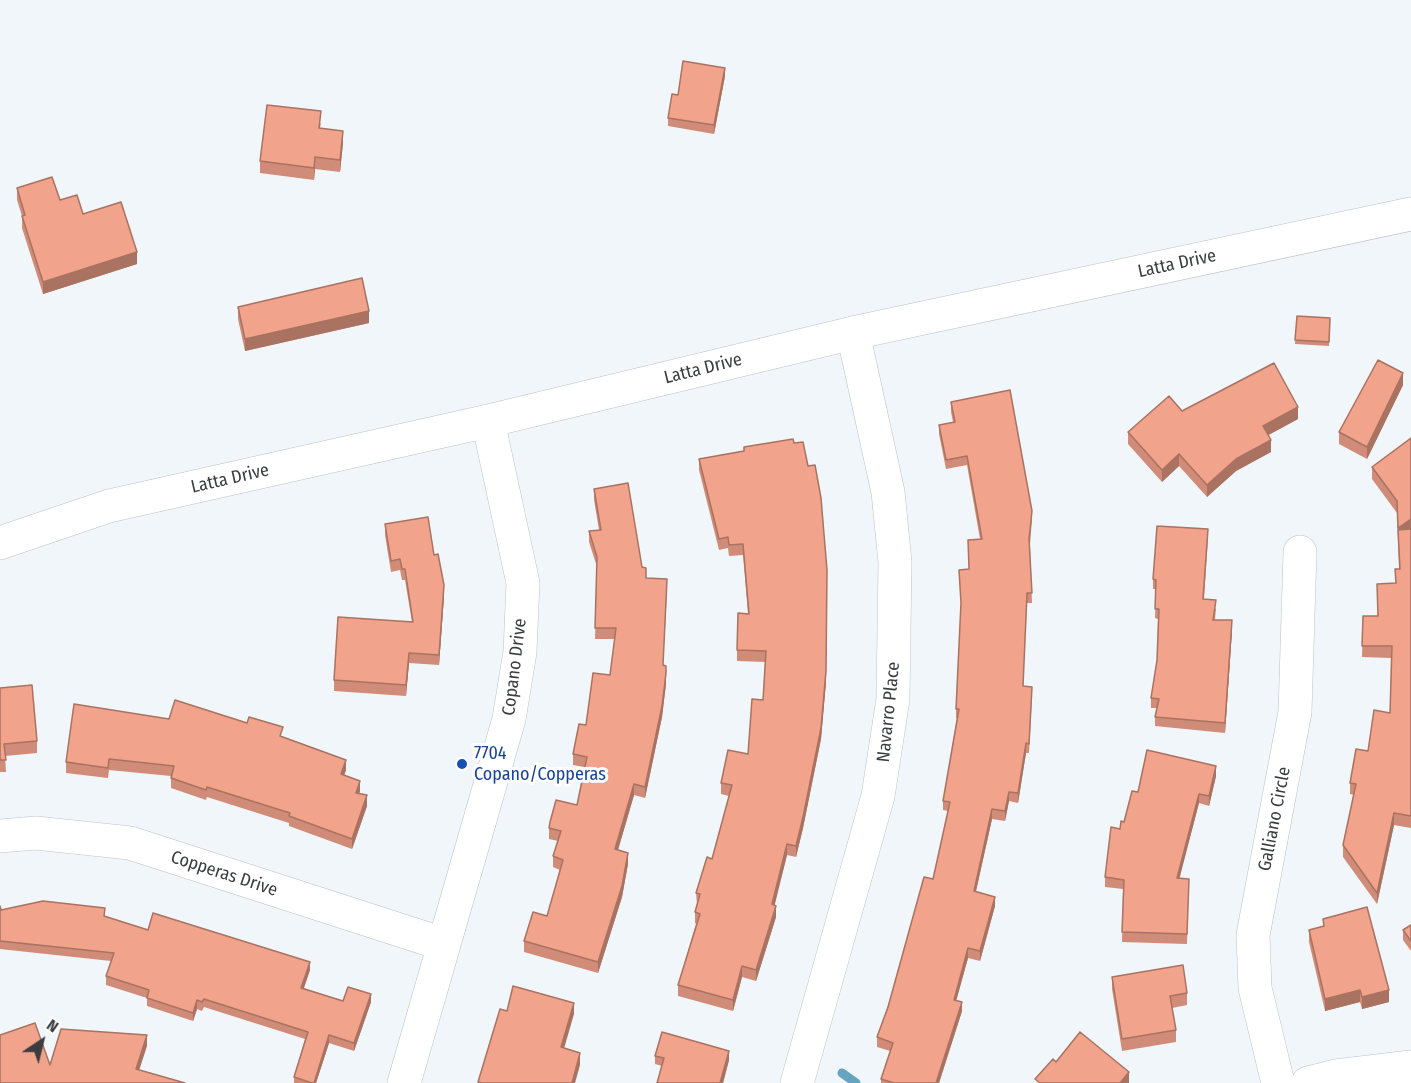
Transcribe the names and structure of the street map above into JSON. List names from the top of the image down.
{
  "streets": {
    "street": [
      "Latta Drive",
      "Copano Drive",
      "Navarro Place",
      "Galliano Circle",
      "Copperas Drive"
    ]
  },
  "crossings": [
    ["Latta Drive", "Copano Drive"],
    ["Latta Drive", "Navarro Place"],
    ["Copano Drive", "Copperas Drive"]
  ],
  "places": ["7704 Copano/Copperas"],
  "north": "top right"
}
